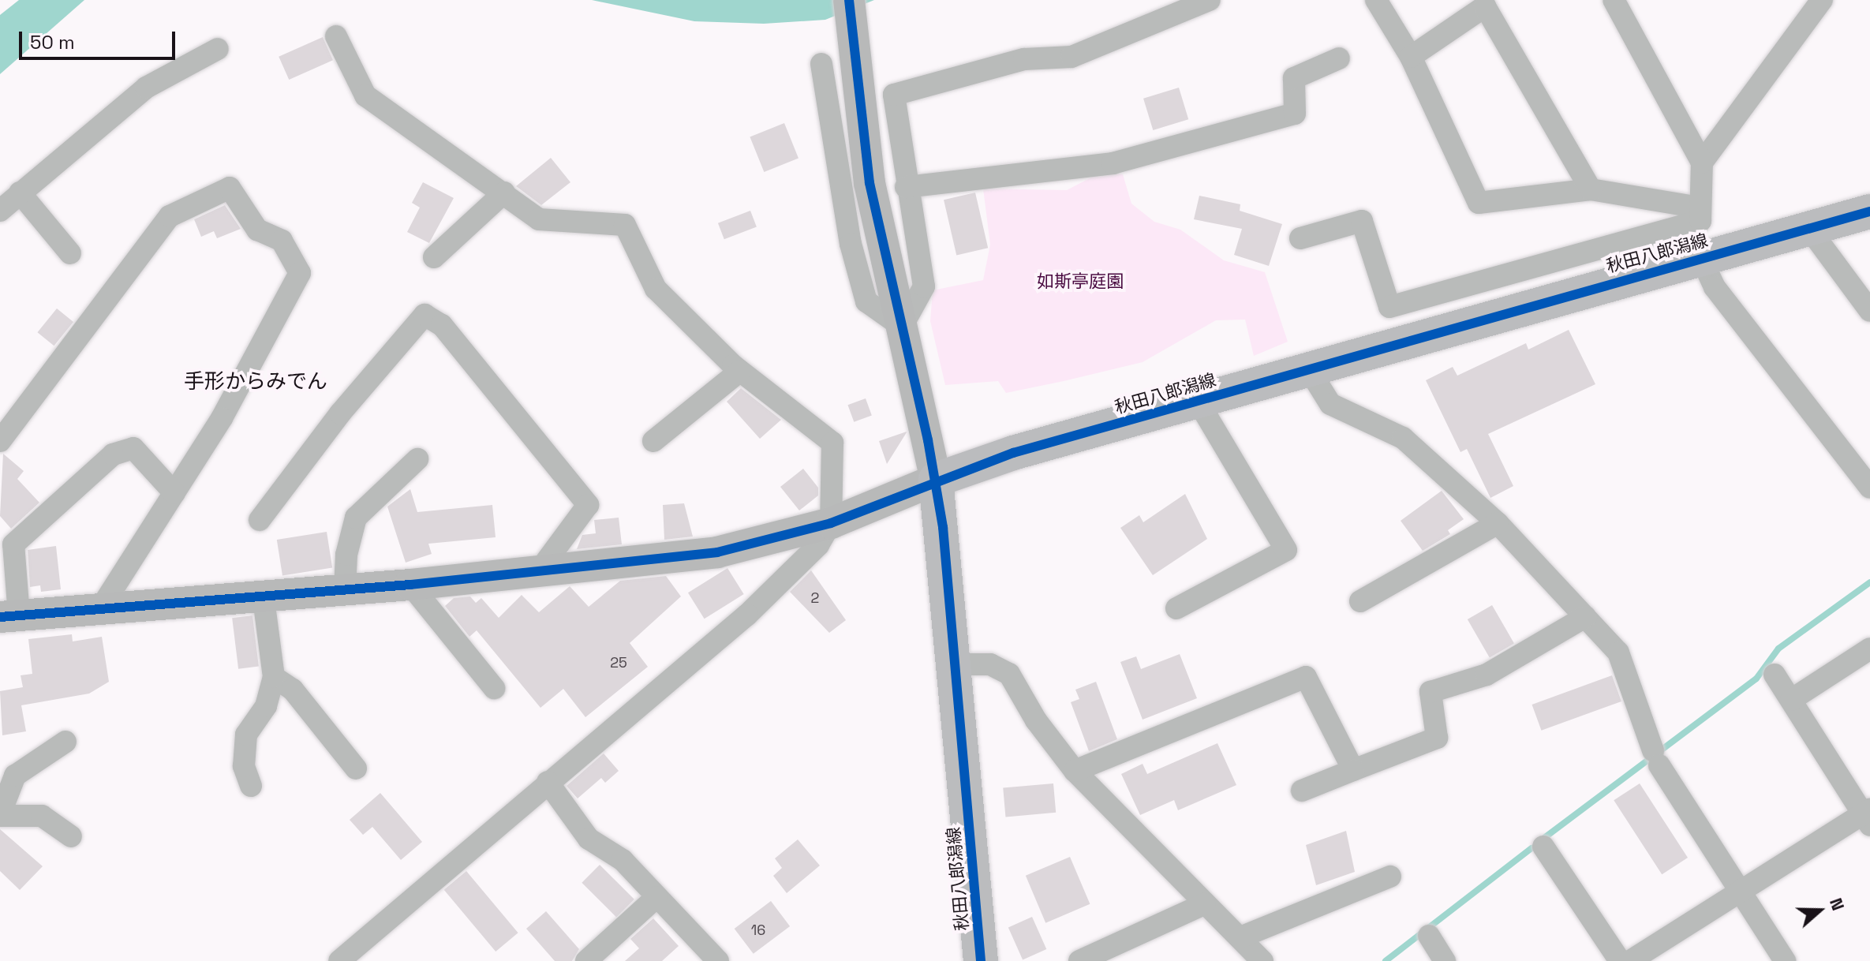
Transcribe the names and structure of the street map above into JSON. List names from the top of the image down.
{
  "streets": {
    "main road": ["秋田八郎潟線"]
  },
  "districts": ["手形からみでん"],
  "parks": ["如斯亭庭園"],
  "house_numbers": ["2", "25", "16"],
  "scale_bar": "50 m",
  "north": "right"
}
